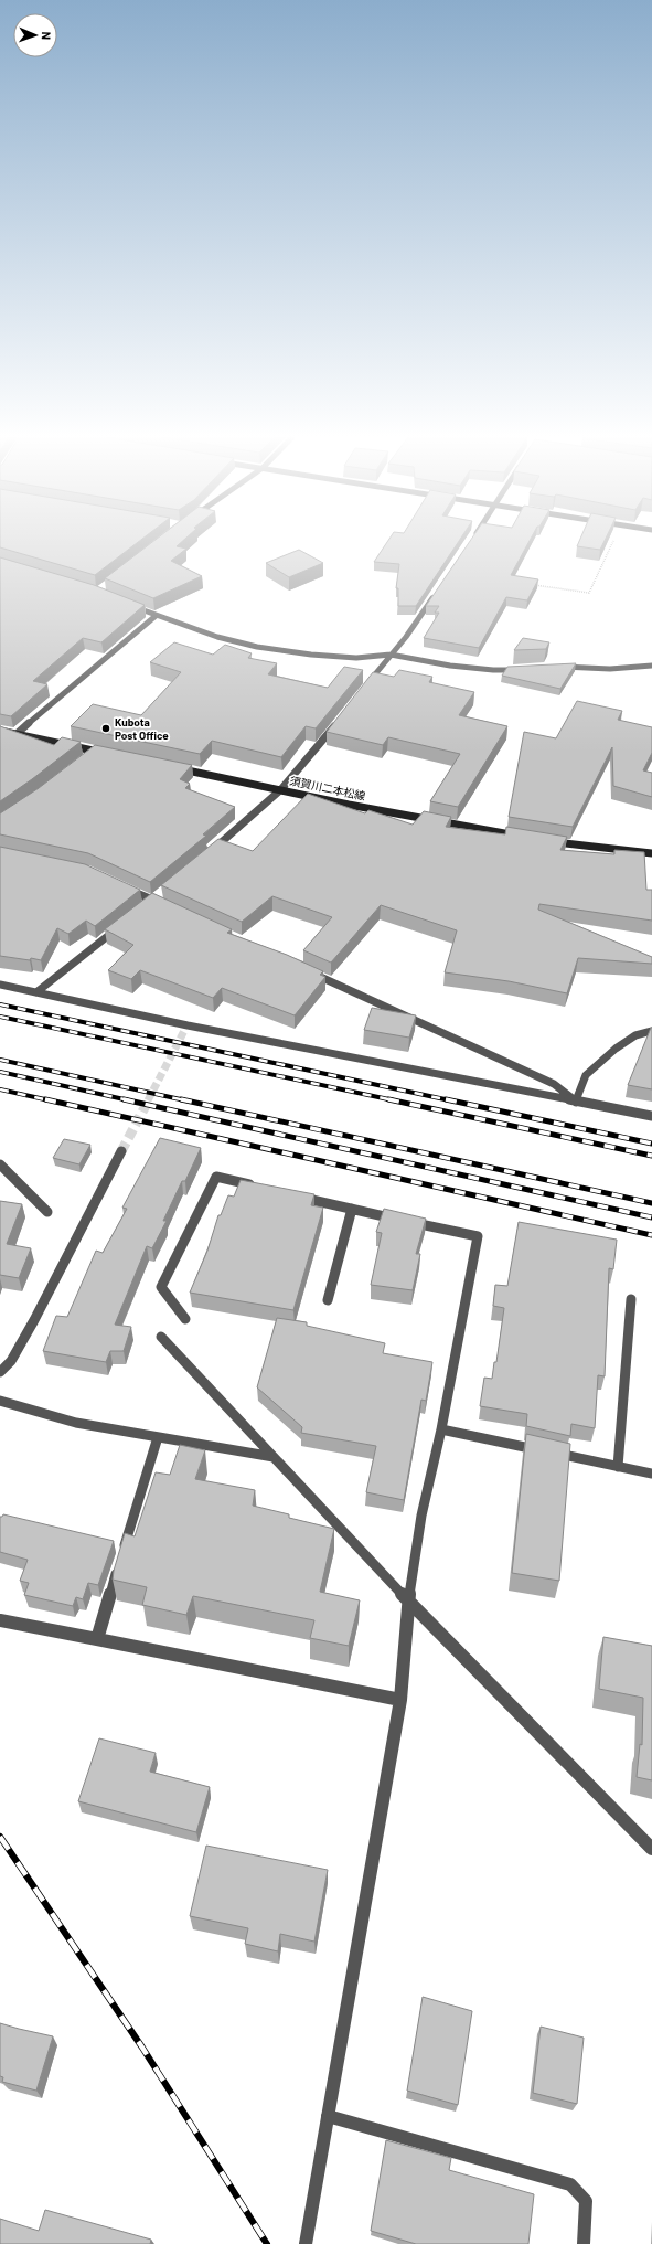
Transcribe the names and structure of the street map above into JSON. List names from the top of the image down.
{
  "streets": {
    "main road": ["須賀川二本松線"]
  },
  "places": ["Kubota Post Office"],
  "north": "right"
}
